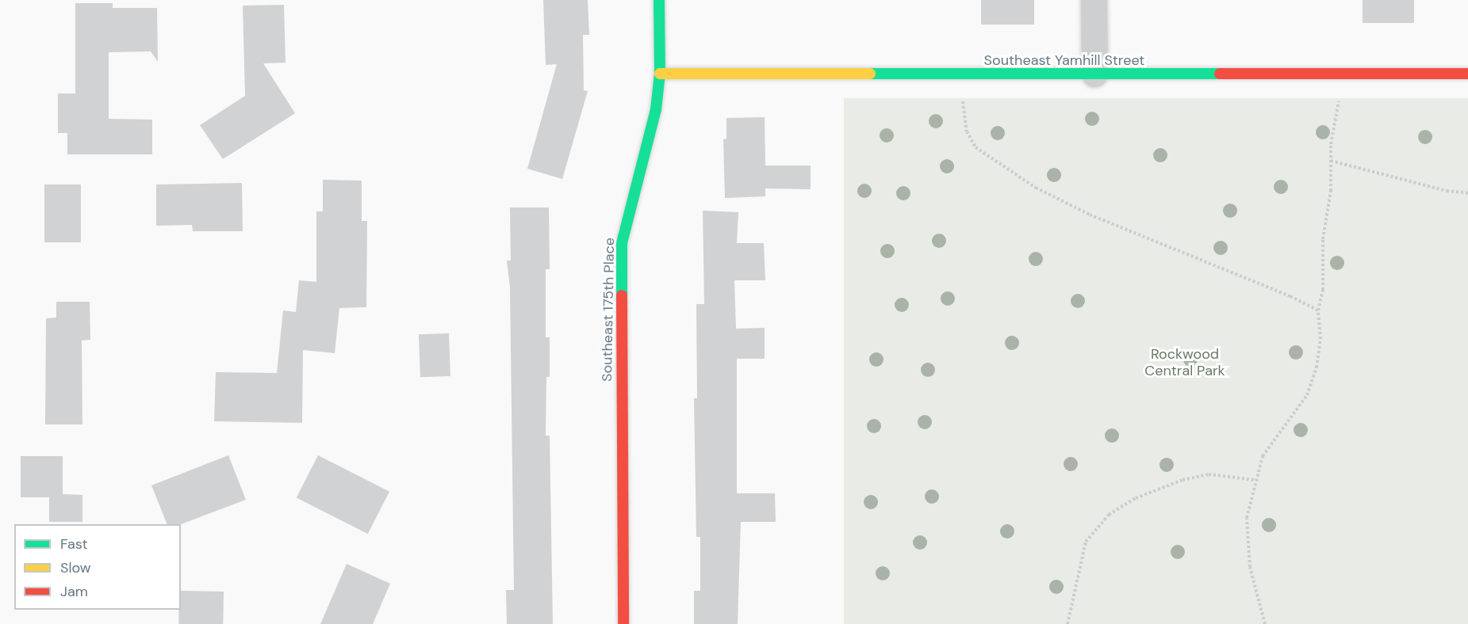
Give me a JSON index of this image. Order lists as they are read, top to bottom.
{
  "streets": {
    "street": ["Southeast Yamhill Street", "Southeast 175th Place"]
  },
  "crossings": [
    ["Southeast Yamhill Street", "Southeast 175th Place"]
  ],
  "parks": ["Rockwood Central Park"],
  "legend": ["Fast", "Slow", "Jam"]
}
